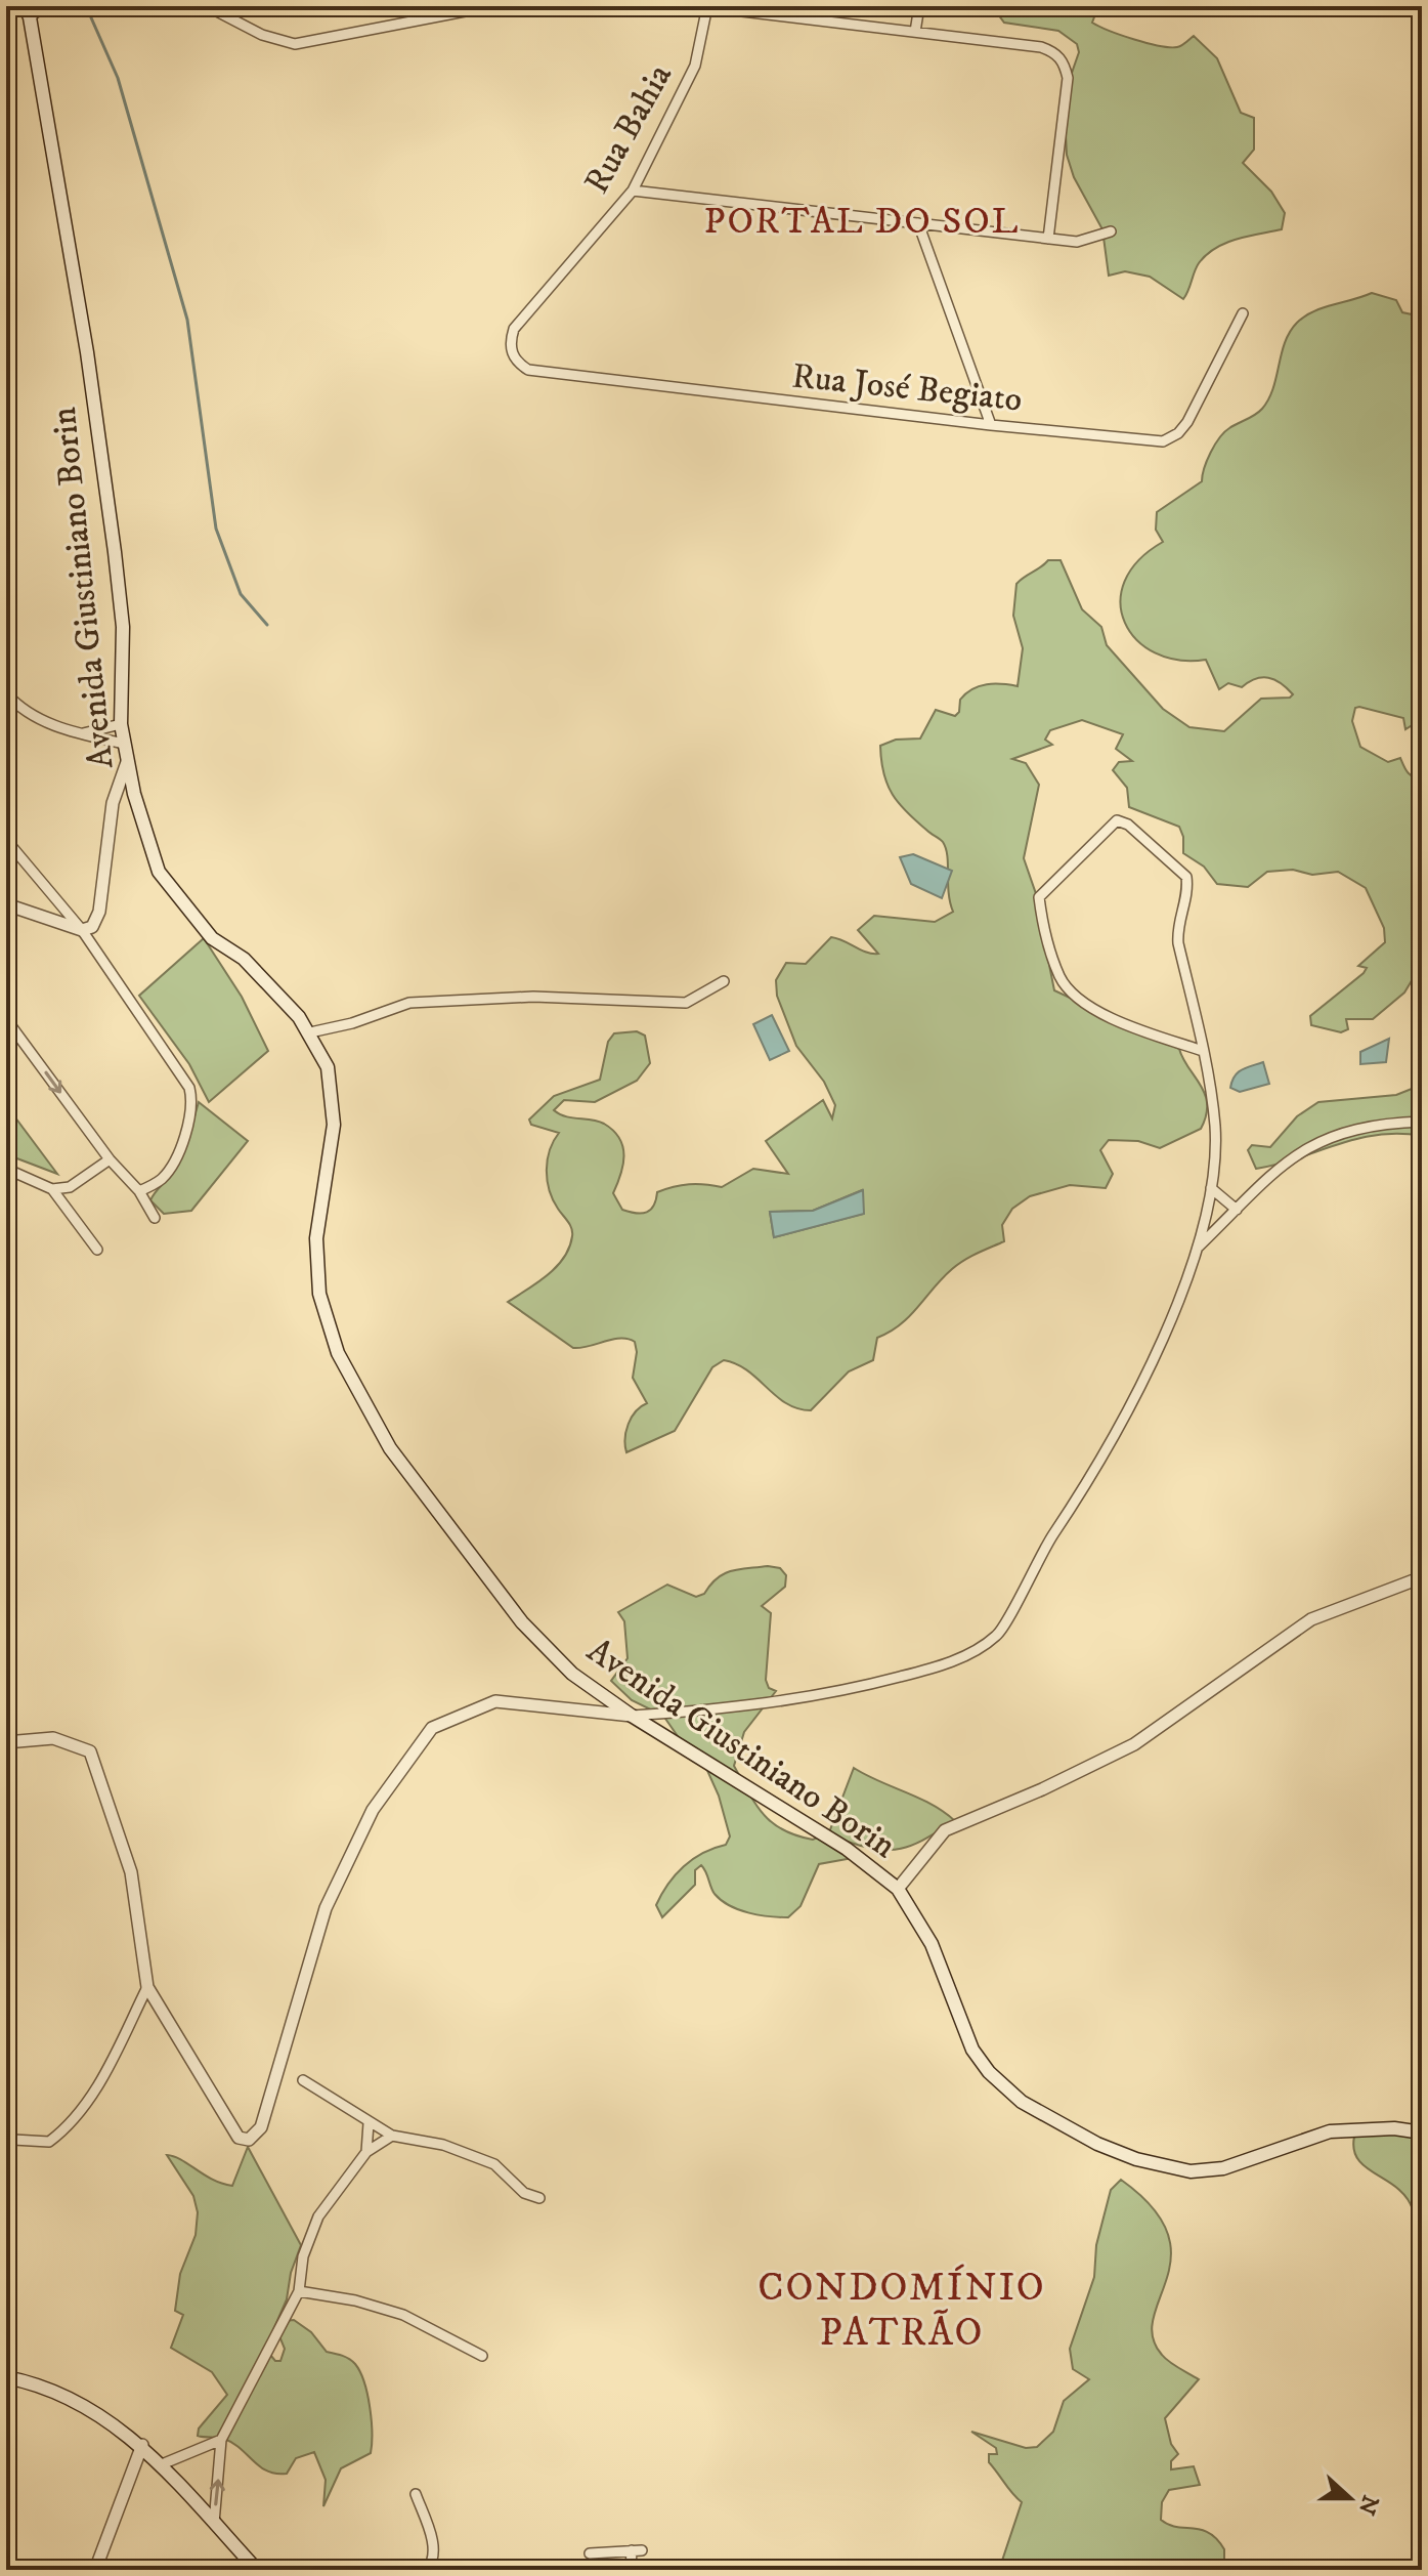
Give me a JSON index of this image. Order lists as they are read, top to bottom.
{
  "streets": {
    "main road": ["Avenida Giustiniano Borin"],
    "street": ["Rua Bahia", "Rua José Begiato"]
  },
  "crossings": [
    ["Rua Bahia", "Rua José Begiato"]
  ],
  "districts": ["PORTAL DO SOL", "CONDOMÍNIO PATRÃO"],
  "north": "right"
}
